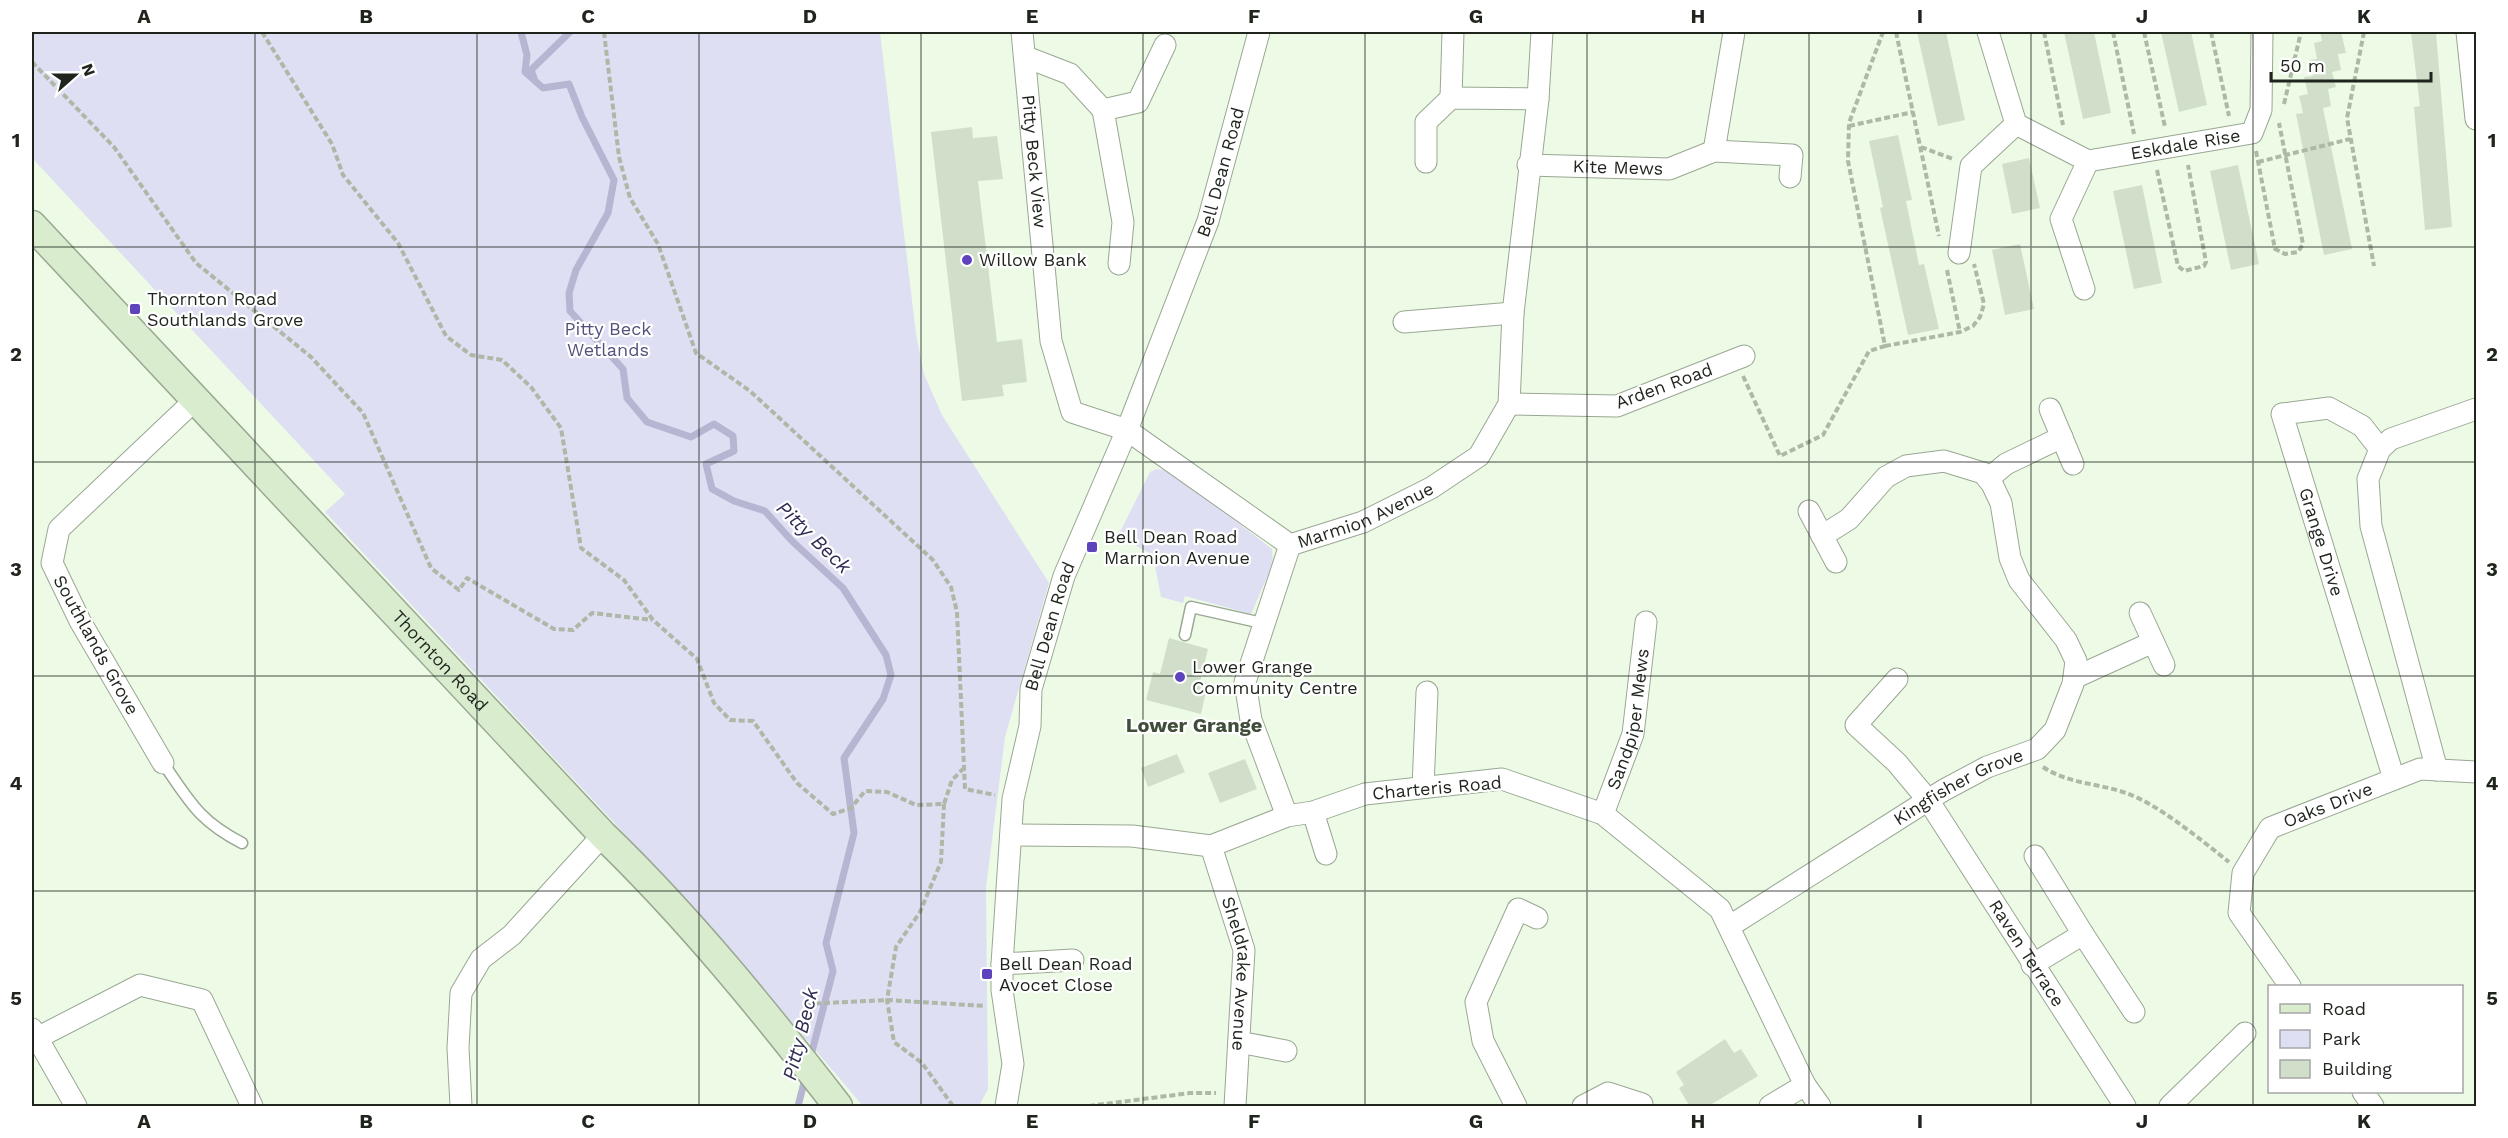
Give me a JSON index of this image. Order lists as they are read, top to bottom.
{
  "streets": {
    "main road": ["Thornton Road"],
    "street": [
      "Eskdale Rise",
      "Pitty Beck View",
      "Kite Mews",
      "Bell Dean Road",
      "Arden Road",
      "Marmion Avenue",
      "Grange Drive",
      "Southlands Grove",
      "Sandpiper Mews",
      "Charteris Road",
      "Kingfisher Grove",
      "Oaks Drive",
      "Raven Terrace",
      "Sheldrake Avenue"
    ]
  },
  "crossings": [
    ["Pitty Beck View", "Bell Dean Road"],
    ["Pitty Beck View", "Marmion Avenue"],
    ["Kite Mews", "Marmion Avenue"],
    ["Bell Dean Road", "Marmion Avenue"],
    ["Bell Dean Road", "Charteris Road"],
    ["Arden Road", "Marmion Avenue"],
    ["Grange Drive", "Oaks Drive"],
    ["Southlands Grove", "Thornton Road"],
    ["Sandpiper Mews", "Charteris Road"],
    ["Charteris Road", "Kingfisher Grove"],
    ["Charteris Road", "Sheldrake Avenue"],
    ["Kingfisher Grove", "Raven Terrace"]
  ],
  "districts": ["Lower Grange"],
  "water": ["Pitty Beck"],
  "parks": ["Pitty Beck Wetlands"],
  "places": {
    "other": ["Willow Bank", "Lower Grange Community Centre"],
    "transit": ["Thornton Road Southlands Grove", "Bell Dean Road Marmion Avenue", "Bell Dean Road Avocet Close"]
  },
  "legend": ["Road", "Park", "Building"],
  "scale_bar": "50 m",
  "north": "right",
  "grid": {
    "columns": [
      "A",
      "B",
      "C",
      "D",
      "E",
      "F",
      "G",
      "H",
      "I",
      "J",
      "K"
    ],
    "rows": [
      "1",
      "2",
      "3",
      "4",
      "5"
    ]
  }
}
